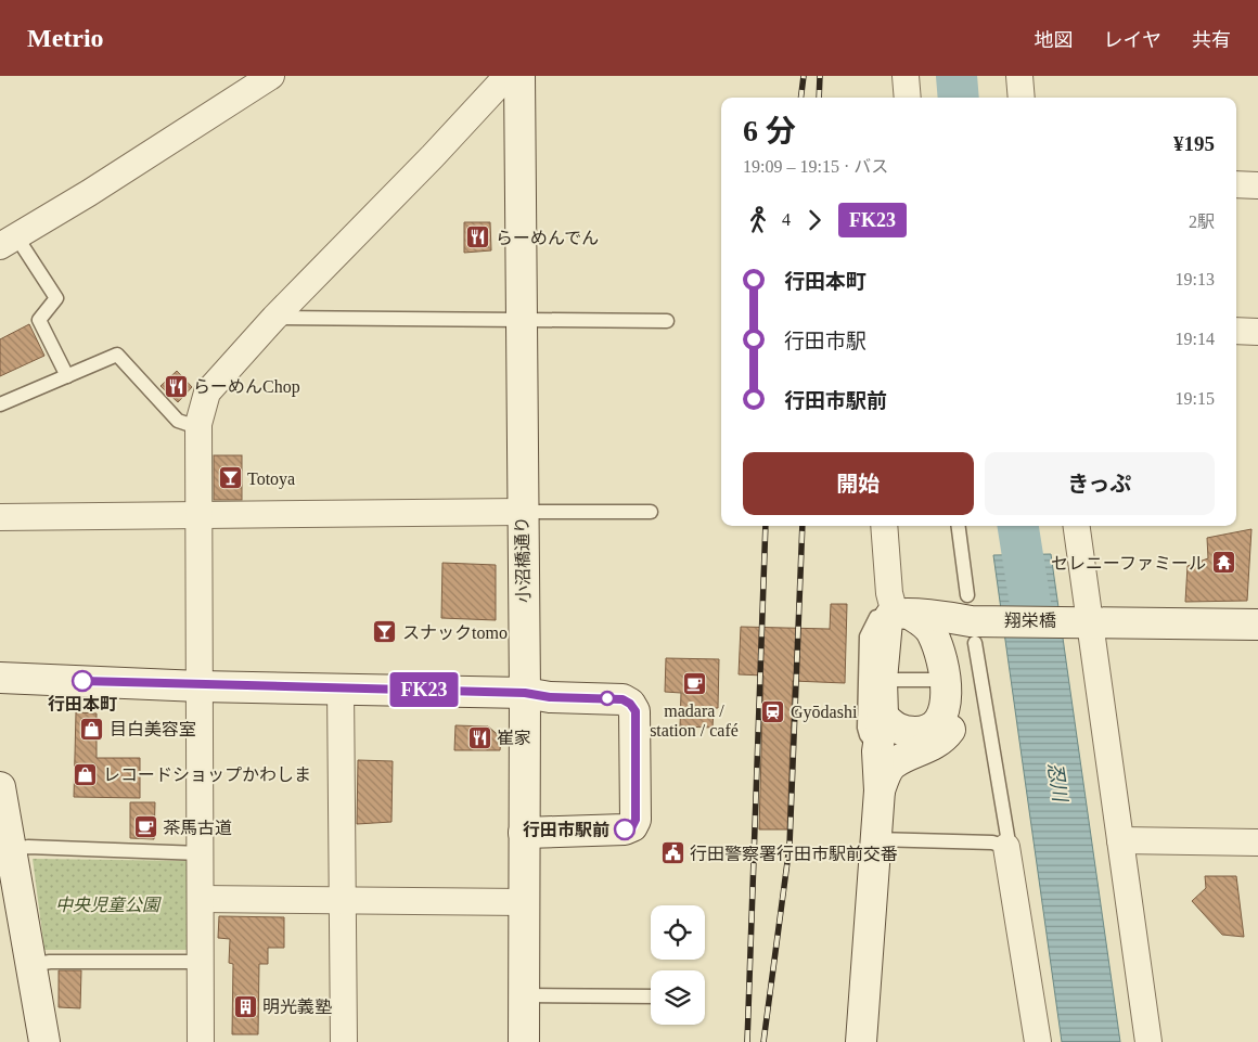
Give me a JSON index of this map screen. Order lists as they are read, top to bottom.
{
  "streets": {
    "street": ["小沼橋通り", "翔栄橋"]
  },
  "water": ["忍川"],
  "parks": ["中央児童公園"],
  "places": {
    "restaurant": ["らーめんでん", "らーめんChop", "崔家"],
    "bar": ["Totoya", "スナックtomo"],
    "temple": ["セレニーファミール"],
    "other": ["行田本町", "行田市駅前"],
    "cafe": ["madara / station / café", "茶馬古道"],
    "station": ["Gyōdashi"],
    "shop": ["目白美容室", "レコードショップかわしま"],
    "public building": ["行田警察署行田市駅前交番"],
    "building": ["明光義塾"]
  },
  "lines": ["bus line FK23"],
  "page": {
    "header": "Metrio",
    "nav": ["地図", "レイヤ", "共有"],
    "on_map": "FK23",
    "heading": ["6 分", "19:09 – 19:15 · バス", "¥195"],
    "legs": ["4", "FK23", "2駅"],
    "list": [
      {
        "name": "行田本町",
        "value": "19:13"
      },
      {
        "name": "行田市駅",
        "value": "19:14"
      },
      {
        "name": "行田市駅前",
        "value": "19:15"
      }
    ],
    "buttons": ["開始", "きっぷ"]
  }
}
